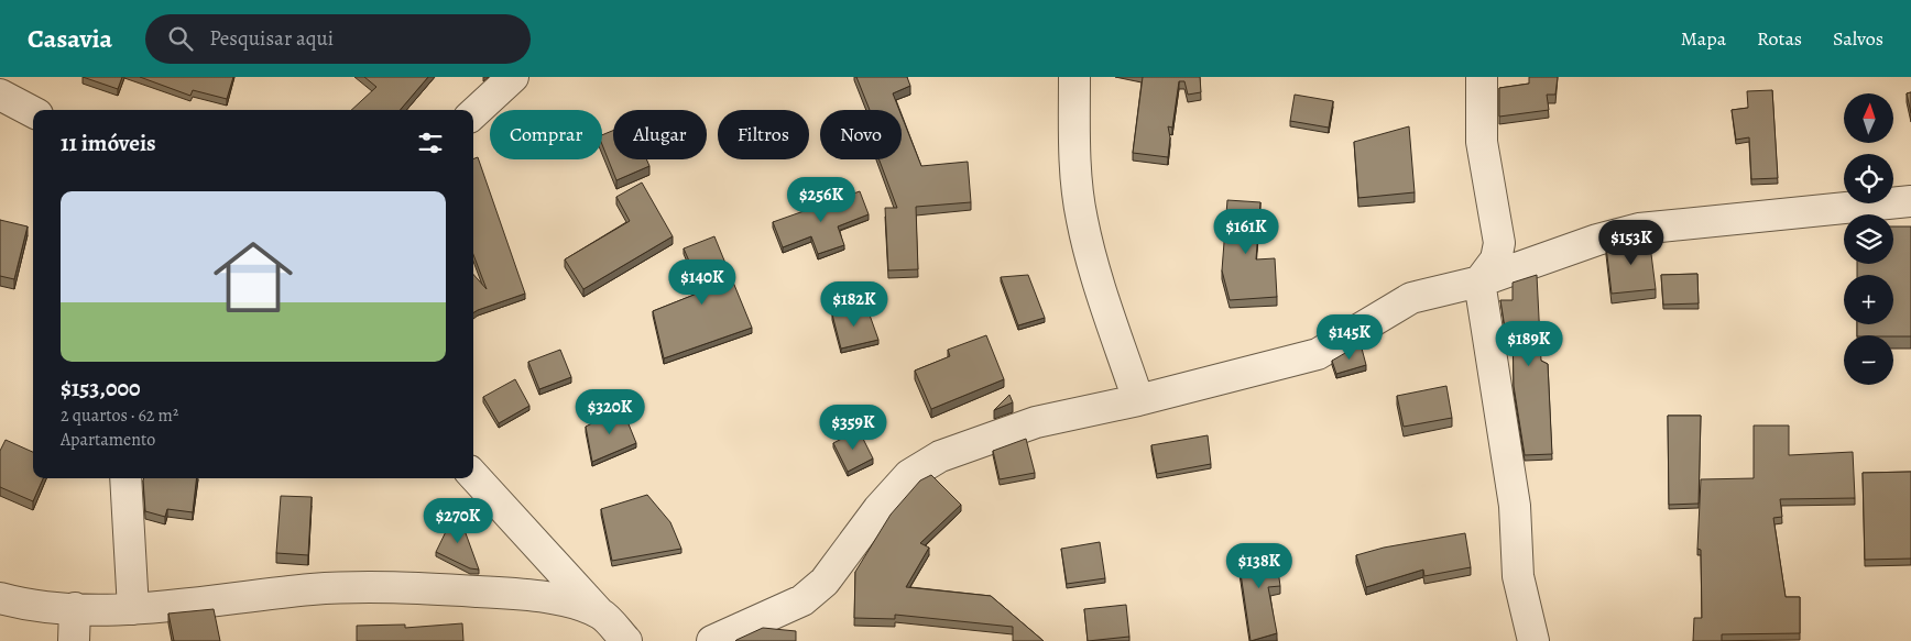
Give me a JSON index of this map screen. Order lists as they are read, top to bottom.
{
  "north": "top",
  "page": {
    "header": "Casavia",
    "search": "Pesquisar aqui",
    "nav": ["Mapa", "Rotas", "Salvos"],
    "map_buttons": ["+", "−"],
    "chip": [
      "Comprar",
      "Alugar",
      "Filtros",
      "Novo"
    ],
    "heading": "11 imóveis",
    "list": [
      {
        "name": "$153,000",
        "note": "2 quartos · 62 m² · Apartamento"
      }
    ],
    "price": [
      "$256K",
      "$161K",
      "$153K",
      "$140K",
      "$182K",
      "$145K",
      "$189K",
      "$320K",
      "$359K",
      "$270K",
      "$138K"
    ]
  }
}
